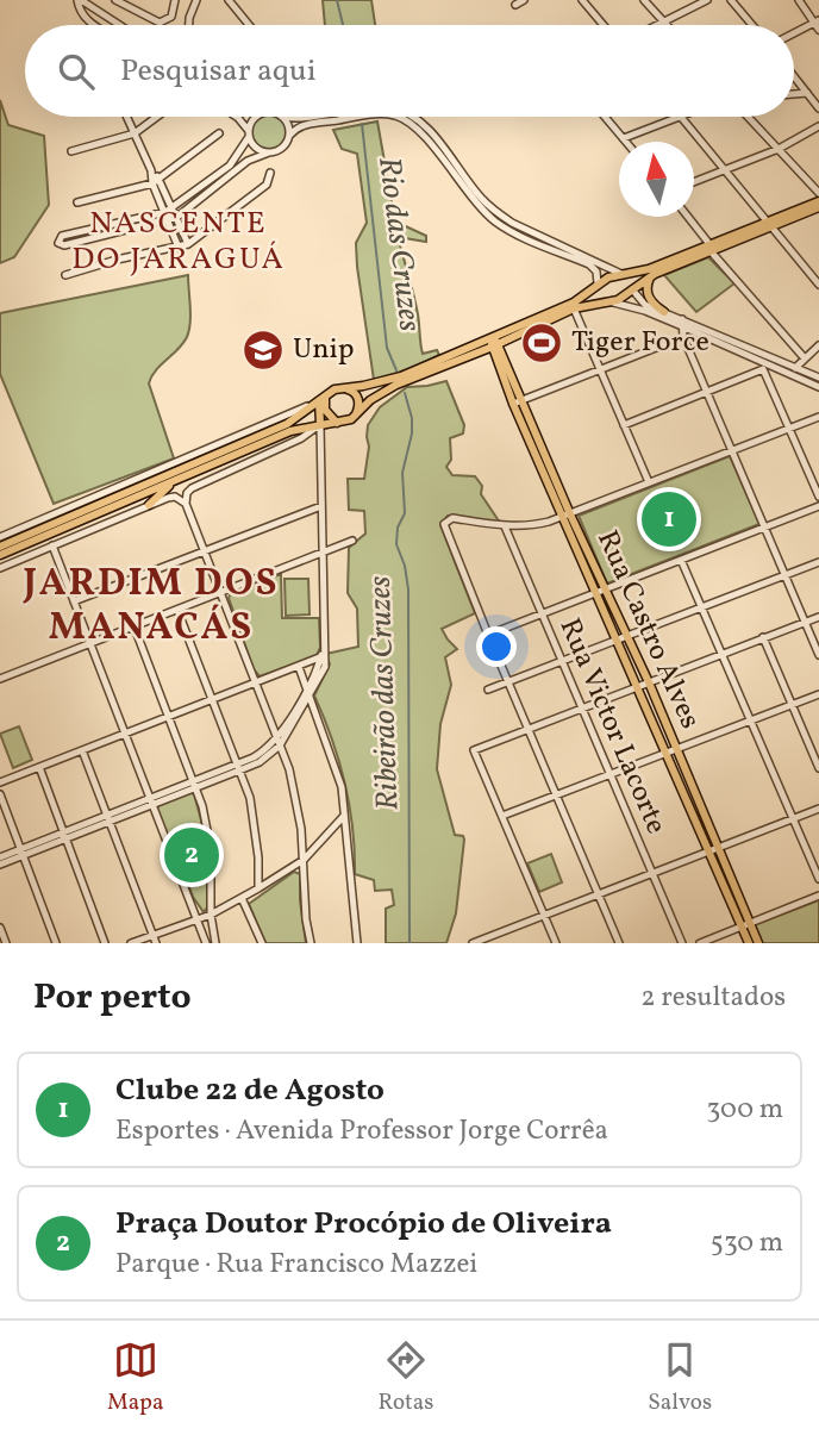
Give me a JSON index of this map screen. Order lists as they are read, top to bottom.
{
  "streets": {
    "main road": ["Rua Castro Alves"],
    "street": ["Rua Victor Lacorte"]
  },
  "districts": ["NASCENTE DO JARAGUÁ", "JARDIM DOS MANACÁS"],
  "water": ["Rio das Cruzes", "Ribeirão das Cruzes"],
  "places": {
    "sports": ["Tiger Force"],
    "school or university": ["Unip"]
  },
  "north": "top",
  "page": {
    "search": "Pesquisar aqui",
    "pins": ["1", "2"],
    "heading": ["Por perto", "2 resultados"],
    "list": [
      {
        "mark": "1",
        "name": "Clube 22 de Agosto",
        "note": "Esportes · Avenida Professor Jorge Corrêa",
        "value": "300 m"
      },
      {
        "mark": "2",
        "name": "Praça Doutor Procópio de Oliveira",
        "note": "Parque · Rua Francisco Mazzei",
        "value": "530 m"
      }
    ],
    "nav": ["Mapa", "Rotas", "Salvos"]
  }
}
